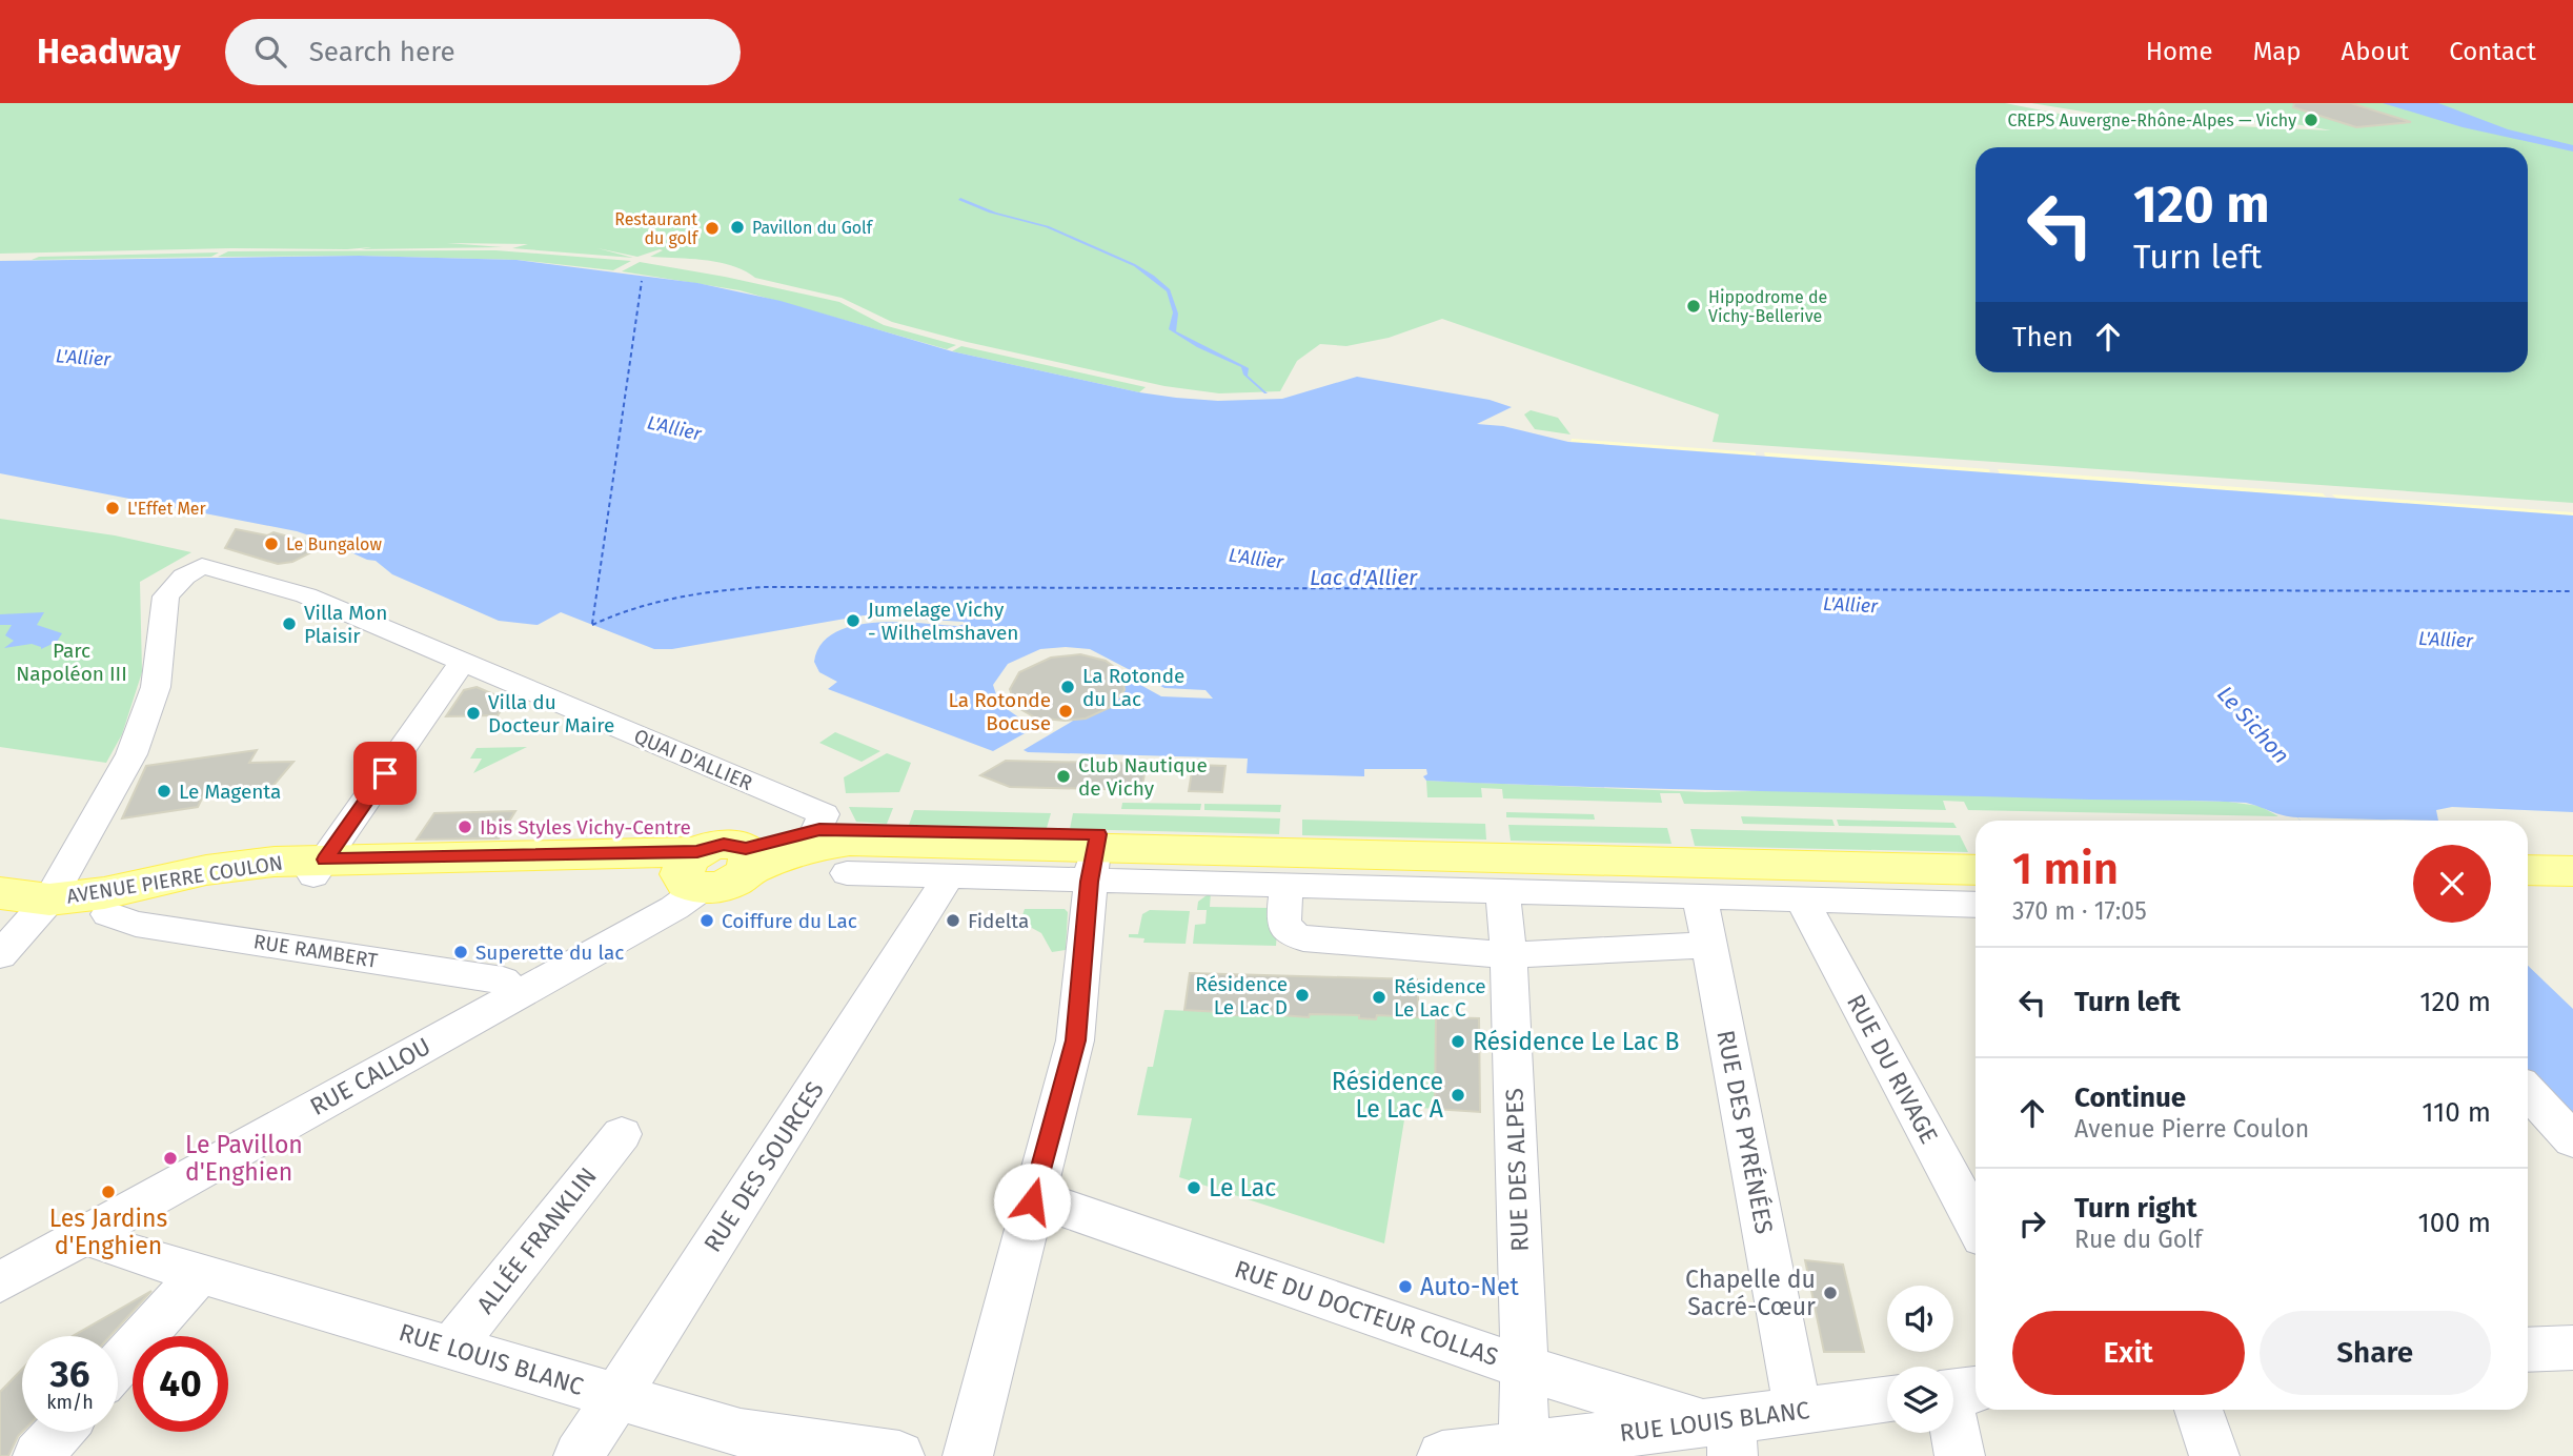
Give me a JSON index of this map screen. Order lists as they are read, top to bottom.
{
  "streets": {
    "main road": ["AVENUE PIERRE COULON"],
    "street": [
      "QUAI D'ALLIER",
      "RUE RAMBERT",
      "RUE DU RIVAGE",
      "RUE CALLOU",
      "RUE DES PYRÉNÉES",
      "RUE DES SOURCES",
      "RUE DES ALPES",
      "ALLÉE FRANKLIN",
      "RUE DU DOCTEUR COLLAS",
      "RUE LOUIS BLANC"
    ]
  },
  "crossings": [
    ["AVENUE PIERRE COULON", "RUE RAMBERT"],
    ["AVENUE PIERRE COULON", "RUE CALLOU"],
    ["RUE RAMBERT", "RUE CALLOU"],
    ["RUE CALLOU", "RUE LOUIS BLANC"],
    ["RUE DES PYRÉNÉES", "RUE LOUIS BLANC"],
    ["RUE DES SOURCES", "RUE LOUIS BLANC"],
    ["RUE DES ALPES", "RUE DU DOCTEUR COLLAS"],
    ["RUE DES ALPES", "RUE LOUIS BLANC"],
    ["ALLÉE FRANKLIN", "RUE LOUIS BLANC"],
    ["RUE DU DOCTEUR COLLAS", "RUE LOUIS BLANC"]
  ],
  "water": ["L'Allier", "Lac d'Allier", "Le Sichon"],
  "parks": ["Parc Napoléon III"],
  "places": [
    "CREPS Auvergne-Rhône-Alpes — Vichy",
    "Pavillon du Golf",
    "Restaurant du golf",
    "Hippodrome de Vichy-Bellerive",
    "L'Effet Mer",
    "Le Bungalow",
    "Jumelage Vichy - Wilhelmshaven",
    "Villa Mon Plaisir",
    "La Rotonde du Lac",
    "La Rotonde Bocuse",
    "Villa du Docteur Maire",
    "Club Nautique de Vichy",
    "Le Magenta",
    "Ibis Styles Vichy-Centre",
    "Coiffure du Lac",
    "Fidelta",
    "Superette du lac",
    "Résidence Le Lac D",
    "Résidence Le Lac C",
    "Résidence Le Lac B",
    "Résidence Le Lac A",
    "Le Pavillon d'Enghien",
    "Le Lac",
    "Les Jardins d'Enghien",
    "Auto-Net",
    "Chapelle du Sacré-Cœur"
  ],
  "page": {
    "header": "Headway",
    "search": "Search here",
    "nav": [
      "Home",
      "Map",
      "About",
      "Contact"
    ],
    "turn": ["120 m", "Turn left"],
    "then": "Then",
    "heading": ["1 min", "370 m · 17:05"],
    "list": [
      {
        "name": "Turn left",
        "value": "120 m"
      },
      {
        "name": "Continue",
        "note": "Avenue Pierre Coulon",
        "value": "110 m"
      },
      {
        "name": "Turn right",
        "note": "Rue du Golf",
        "value": "100 m"
      }
    ],
    "buttons": ["Exit", "Share"],
    "speed": "36 km/h",
    "limit": "40"
  }
}
